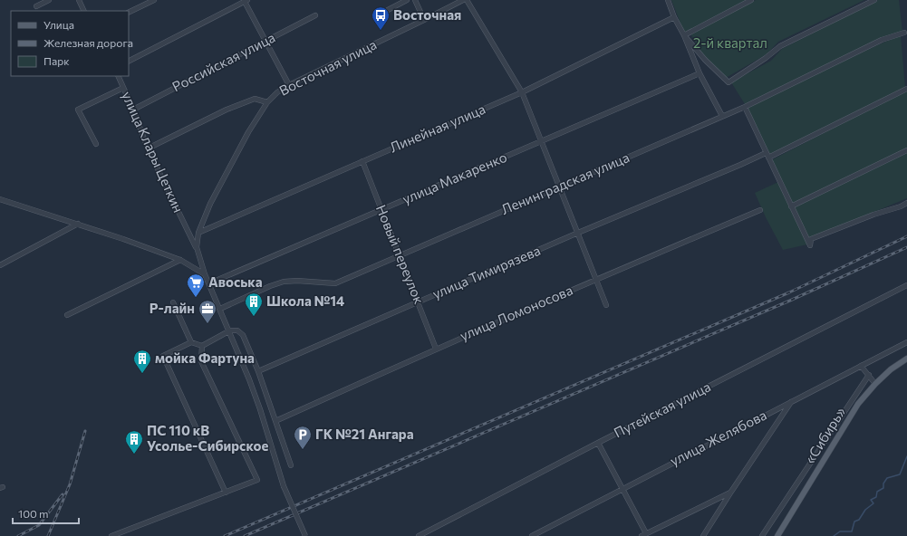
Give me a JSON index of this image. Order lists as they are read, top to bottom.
{
  "streets": {
    "main road": ["«Сибирь»"],
    "street": [
      "Российская улица",
      "Восточная улица",
      "Линейная улица",
      "улица Клары Цеткин",
      "улица Макаренко",
      "Ленинградская улица",
      "Новый переулок",
      "улица Тимирязева",
      "улица Ломоносова",
      "Путейская улица",
      "улица Желябова"
    ]
  },
  "crossings": [
    ["Российская улица", "улица Клары Цеткин"],
    ["Восточная улица", "Линейная улица"],
    ["Восточная улица", "улица Клары Цеткин"],
    ["Линейная улица", "Новый переулок"],
    ["улица Макаренко", "Новый переулок"],
    ["Ленинградская улица", "Новый переулок"],
    ["Новый переулок", "улица Тимирязева"],
    ["Новый переулок", "улица Ломоносова"]
  ],
  "parks": ["2-й квартал"],
  "places": {
    "bus stop": ["Восточная"],
    "supermarket": ["Авоська"],
    "building": ["Школа №14", "мойка Фартуна", "ПС 110 кВ Усолье-Сибирское"],
    "office": ["Р-лайн"],
    "parking": ["ГК №21 Ангара"]
  },
  "legend": ["Улица", "Железная дорога", "Парк"],
  "scale_bar": "100 m"
}
